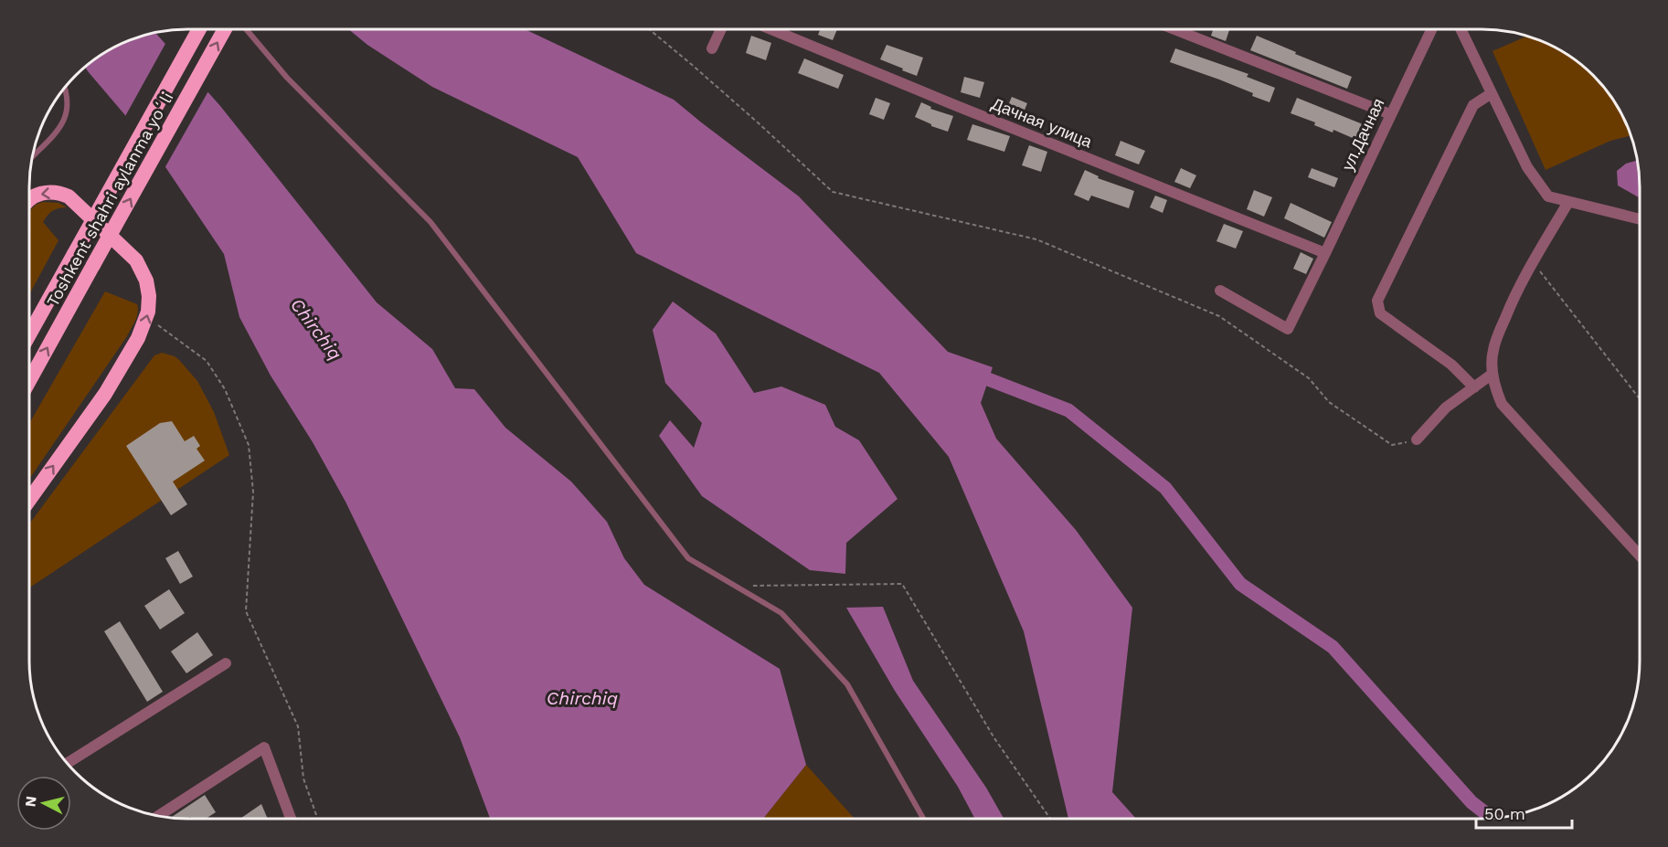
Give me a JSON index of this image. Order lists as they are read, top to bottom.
{
  "streets": {
    "highway": ["Toshkent shahri aylanma yoʻli"],
    "street": ["Дачная улица", "ул.Дачная"]
  },
  "crossings": [
    ["Дачная улица", "ул.Дачная"]
  ],
  "water": ["Chirchiq"],
  "scale_bar": "50 m",
  "north": "left"
}
